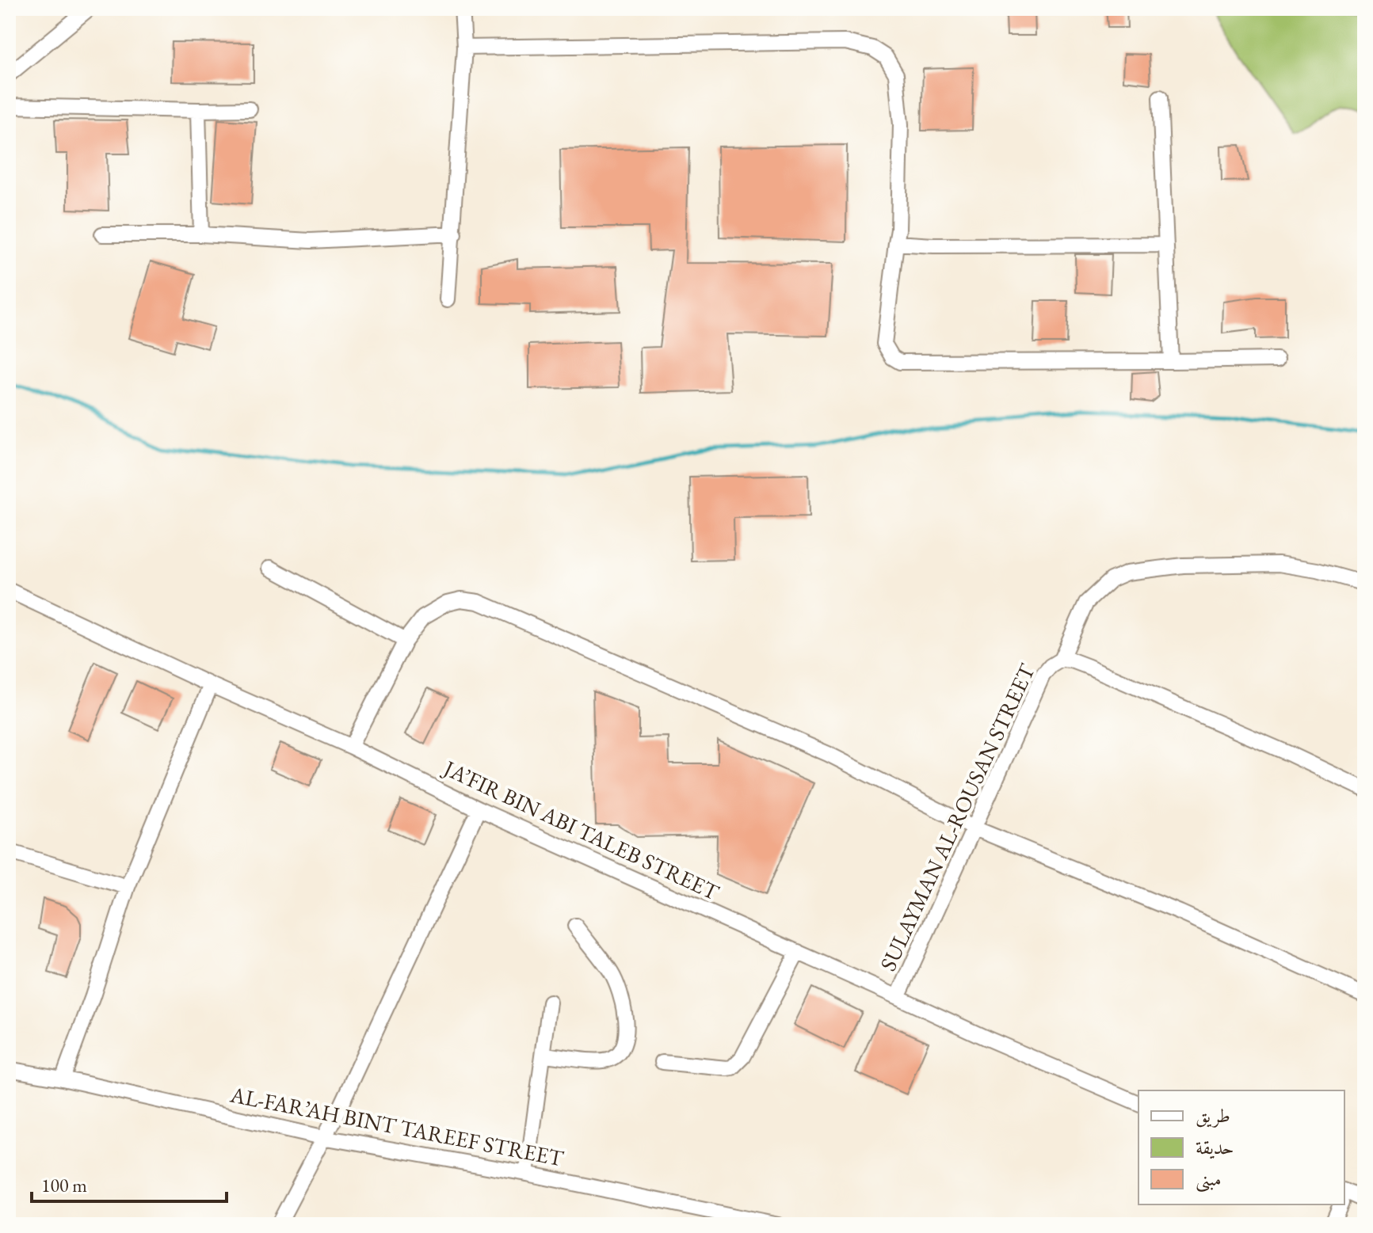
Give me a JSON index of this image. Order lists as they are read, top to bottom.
{
  "streets": {
    "street": ["SULAYMAN AL-ROUSAN STREET", "JA’FIR BIN ABI TALEB STREET", "AL-FAR’AH BINT TAREEF STREET"]
  },
  "crossings": [
    ["SULAYMAN AL-ROUSAN STREET", "JA’FIR BIN ABI TALEB STREET"]
  ],
  "legend": ["طريق", "حديقة", "مبنى"],
  "scale_bar": "100 m"
}
